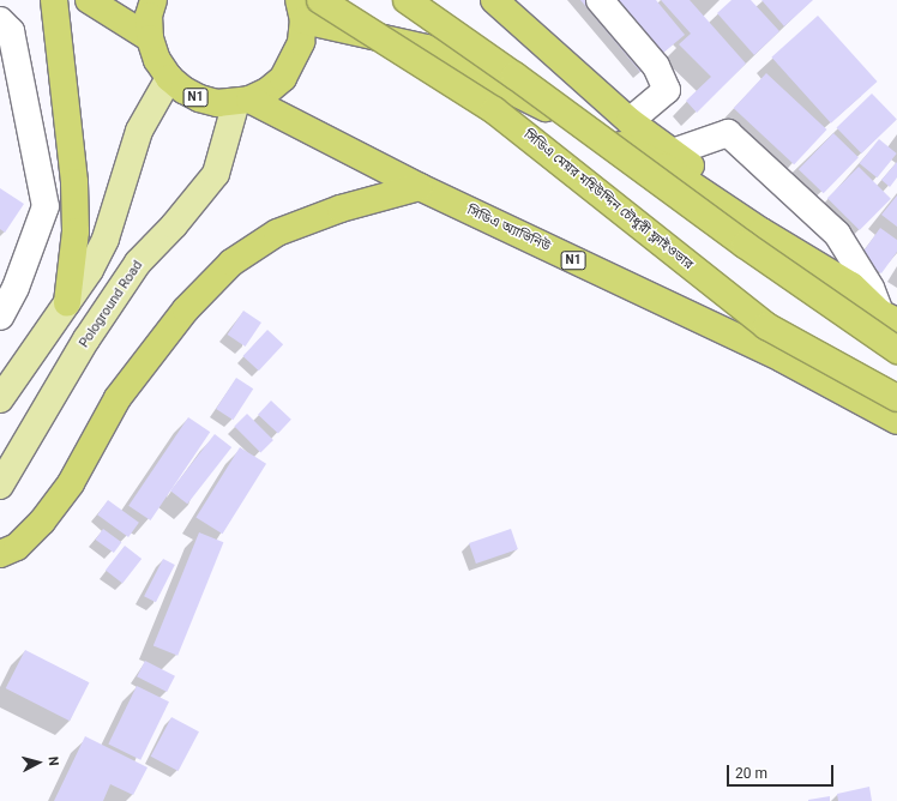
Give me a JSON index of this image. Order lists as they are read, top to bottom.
{
  "streets": {
    "highway": ["N1", "সিডিএ মেয়র মহিউদ্দিন চৌধুরী ফ্লাইওভার", "সিডিএ অ্যাভিনিউ"],
    "main road": ["Pologround Road"]
  },
  "crossings": [
    ["N1", "সিডিএ অ্যাভিনিউ"],
    ["N1", "Pologround Road"],
    ["সিডিএ অ্যাভিনিউ", "Pologround Road"]
  ],
  "scale_bar": "20 m",
  "north": "right"
}
